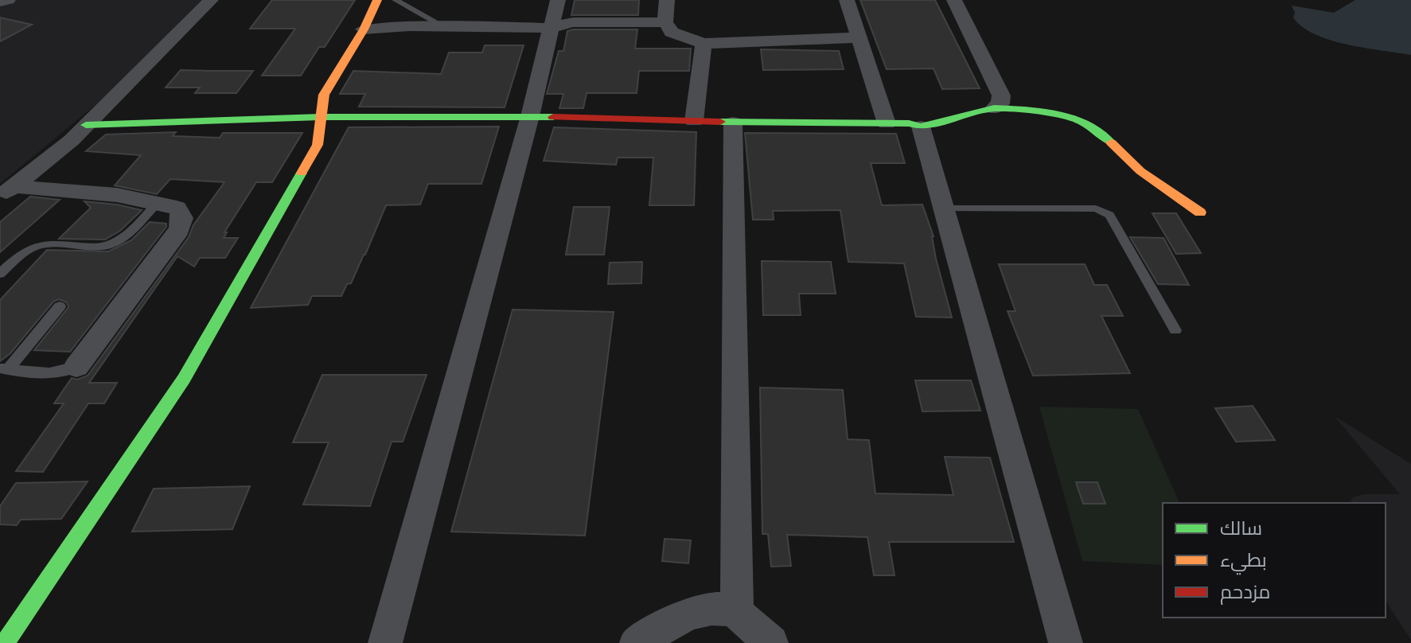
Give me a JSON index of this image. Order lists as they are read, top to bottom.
{
  "legend": ["سالك", "بطيء", "مزدحم"]
}
